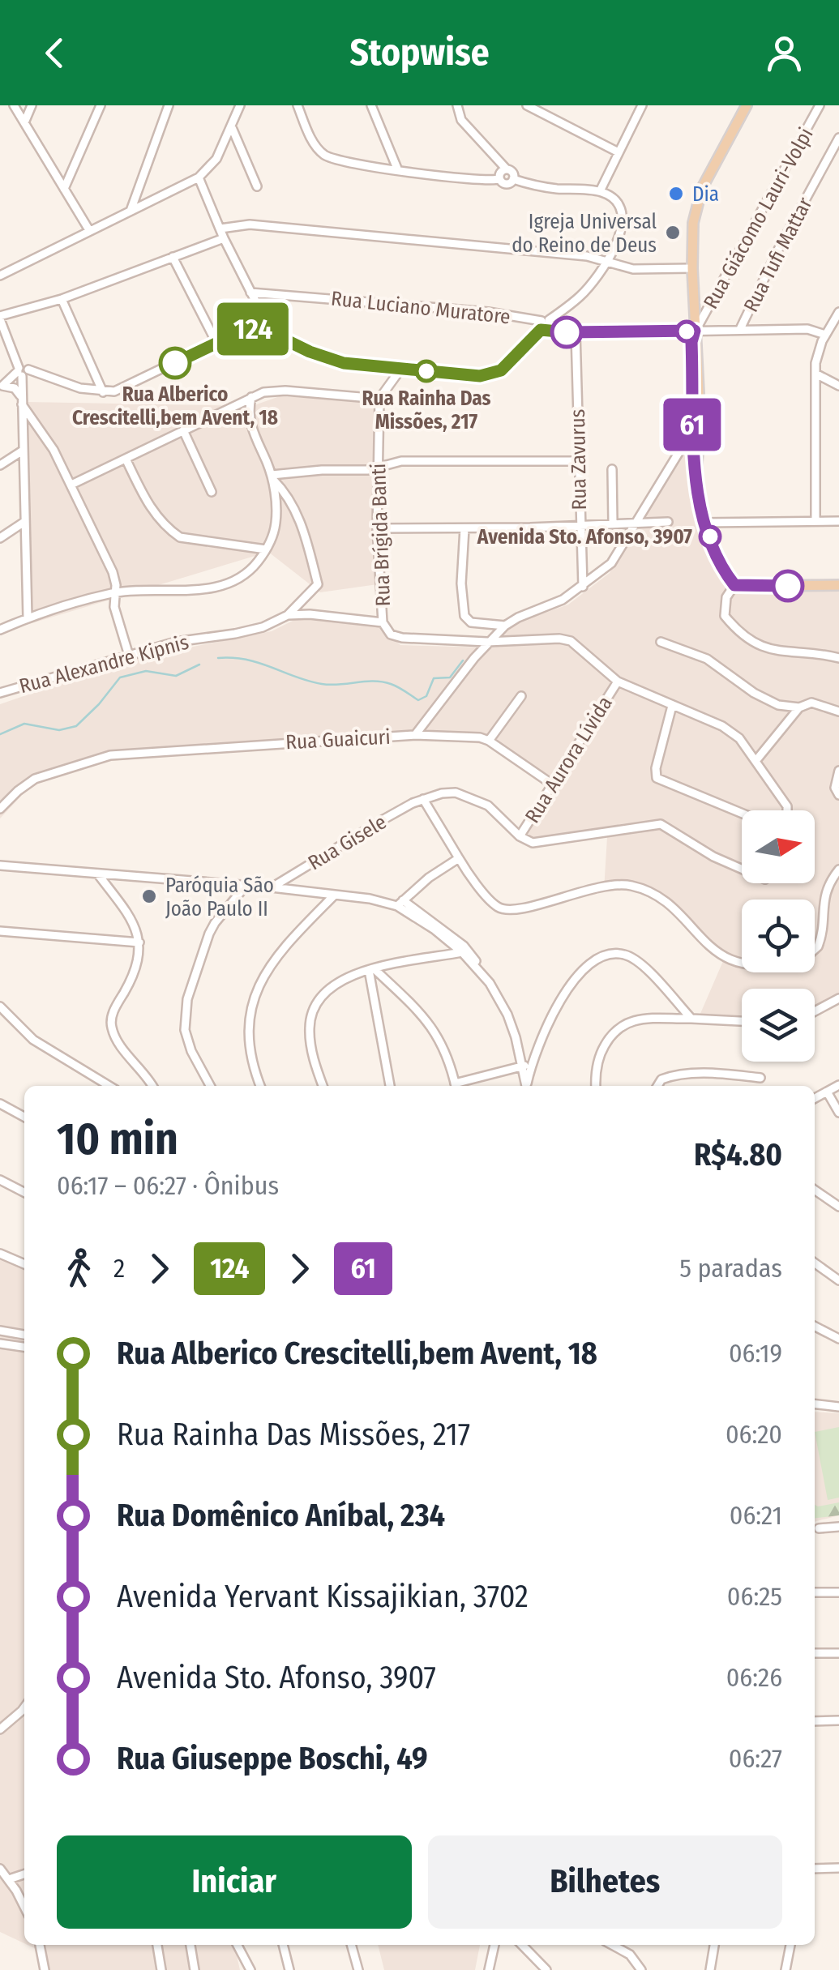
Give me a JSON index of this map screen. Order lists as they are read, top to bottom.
{
  "streets": {
    "street": [
      "Rua Giácomo Lauri-Volpi",
      "Rua Tufi Mattar",
      "Rua Luciano Muratore",
      "Rua Zavurus",
      "Rua Brígida Banti",
      "Rua Alexandre Kipnis",
      "Rua Guaicuri",
      "Rua Aurora Lívida",
      "Rua Gisele"
    ]
  },
  "crossings": [
    ["Rua Giácomo Lauri-Volpi", "Rua Luciano Muratore"],
    ["Rua Tufi Mattar", "Rua Luciano Muratore"],
    ["Rua Luciano Muratore", "Rua Zavurus"],
    ["Rua Zavurus", "Rua Guaicuri"]
  ],
  "places": [
    "Dia",
    "Igreja Universal do Reino de Deus",
    "Rua Alberico Crescitelli,bem Avent, 18",
    "Rua Rainha Das Missões, 217",
    "Avenida Sto. Afonso, 3907",
    "Paróquia São João Paulo II"
  ],
  "lines": ["bus line 124", "bus line 61"],
  "north": "right",
  "page": {
    "header": "Stopwise",
    "on_map": ["124", "61"],
    "heading": ["10 min", "06:17 – 06:27 · Ônibus", "R$4.80"],
    "legs": [
      "2",
      "124",
      "61",
      "5 paradas"
    ],
    "list": [
      {
        "name": "Rua Alberico Crescitelli,bem Avent, 18",
        "value": "06:19"
      },
      {
        "name": "Rua Rainha Das Missões, 217",
        "value": "06:20"
      },
      {
        "name": "Rua Domênico Aníbal, 234",
        "value": "06:21"
      },
      {
        "name": "Avenida Yervant Kissajikian, 3702",
        "value": "06:25"
      },
      {
        "name": "Avenida Sto. Afonso, 3907",
        "value": "06:26"
      },
      {
        "name": "Rua Giuseppe Boschi, 49",
        "value": "06:27"
      }
    ],
    "buttons": ["Iniciar", "Bilhetes"]
  }
}
